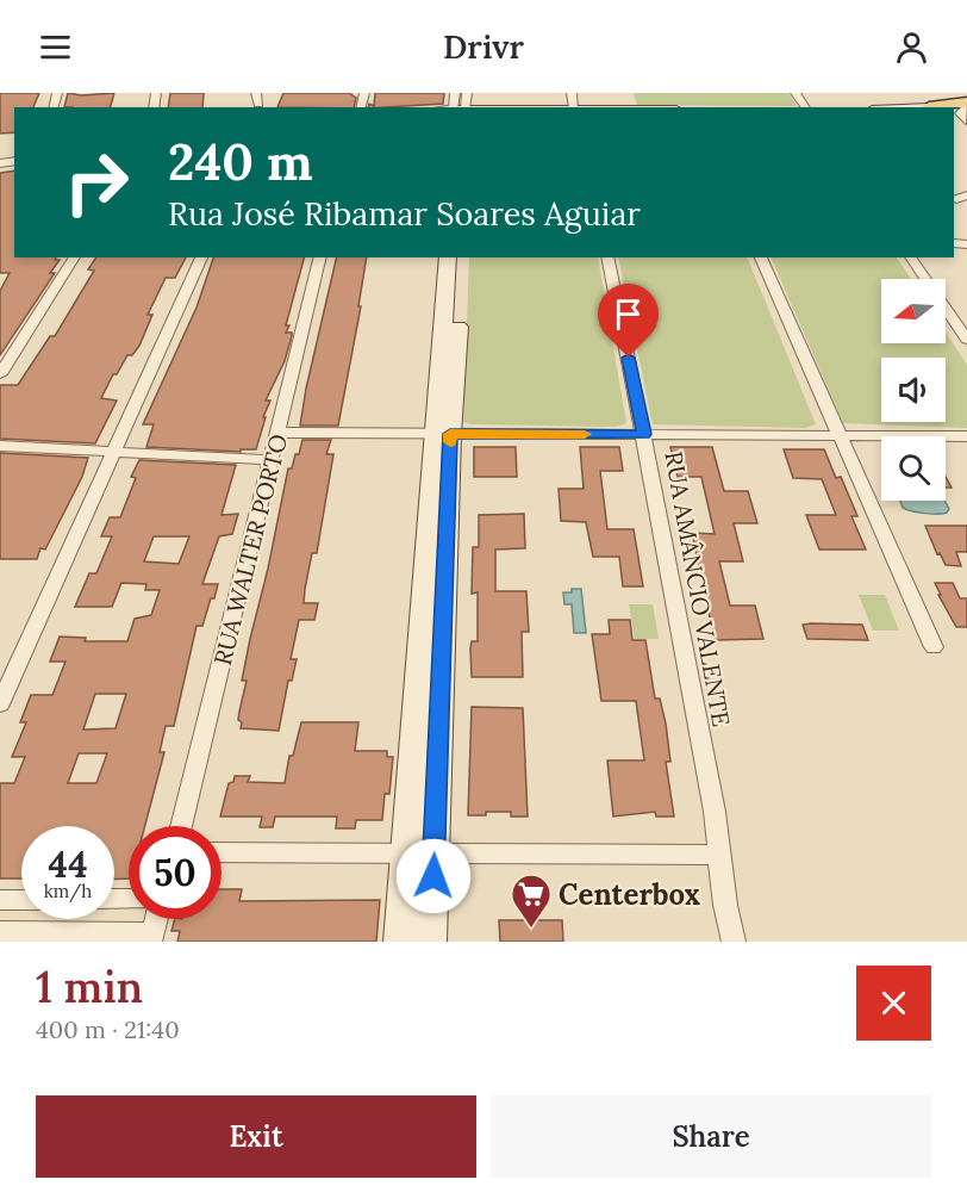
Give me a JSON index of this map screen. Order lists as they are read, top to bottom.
{
  "streets": {
    "street": ["RUA WALTER PORTO", "RUA AMÂNCIO VALENTE"]
  },
  "places": {
    "supermarket": ["Centerbox"]
  },
  "north": "left",
  "page": {
    "header": "Drivr",
    "turn": ["240 m", "Rua José Ribamar Soares Aguiar"],
    "speed": "44 km/h",
    "limit": "50",
    "heading": ["1 min", "400 m · 21:40"],
    "buttons": ["Exit", "Share"]
  }
}
